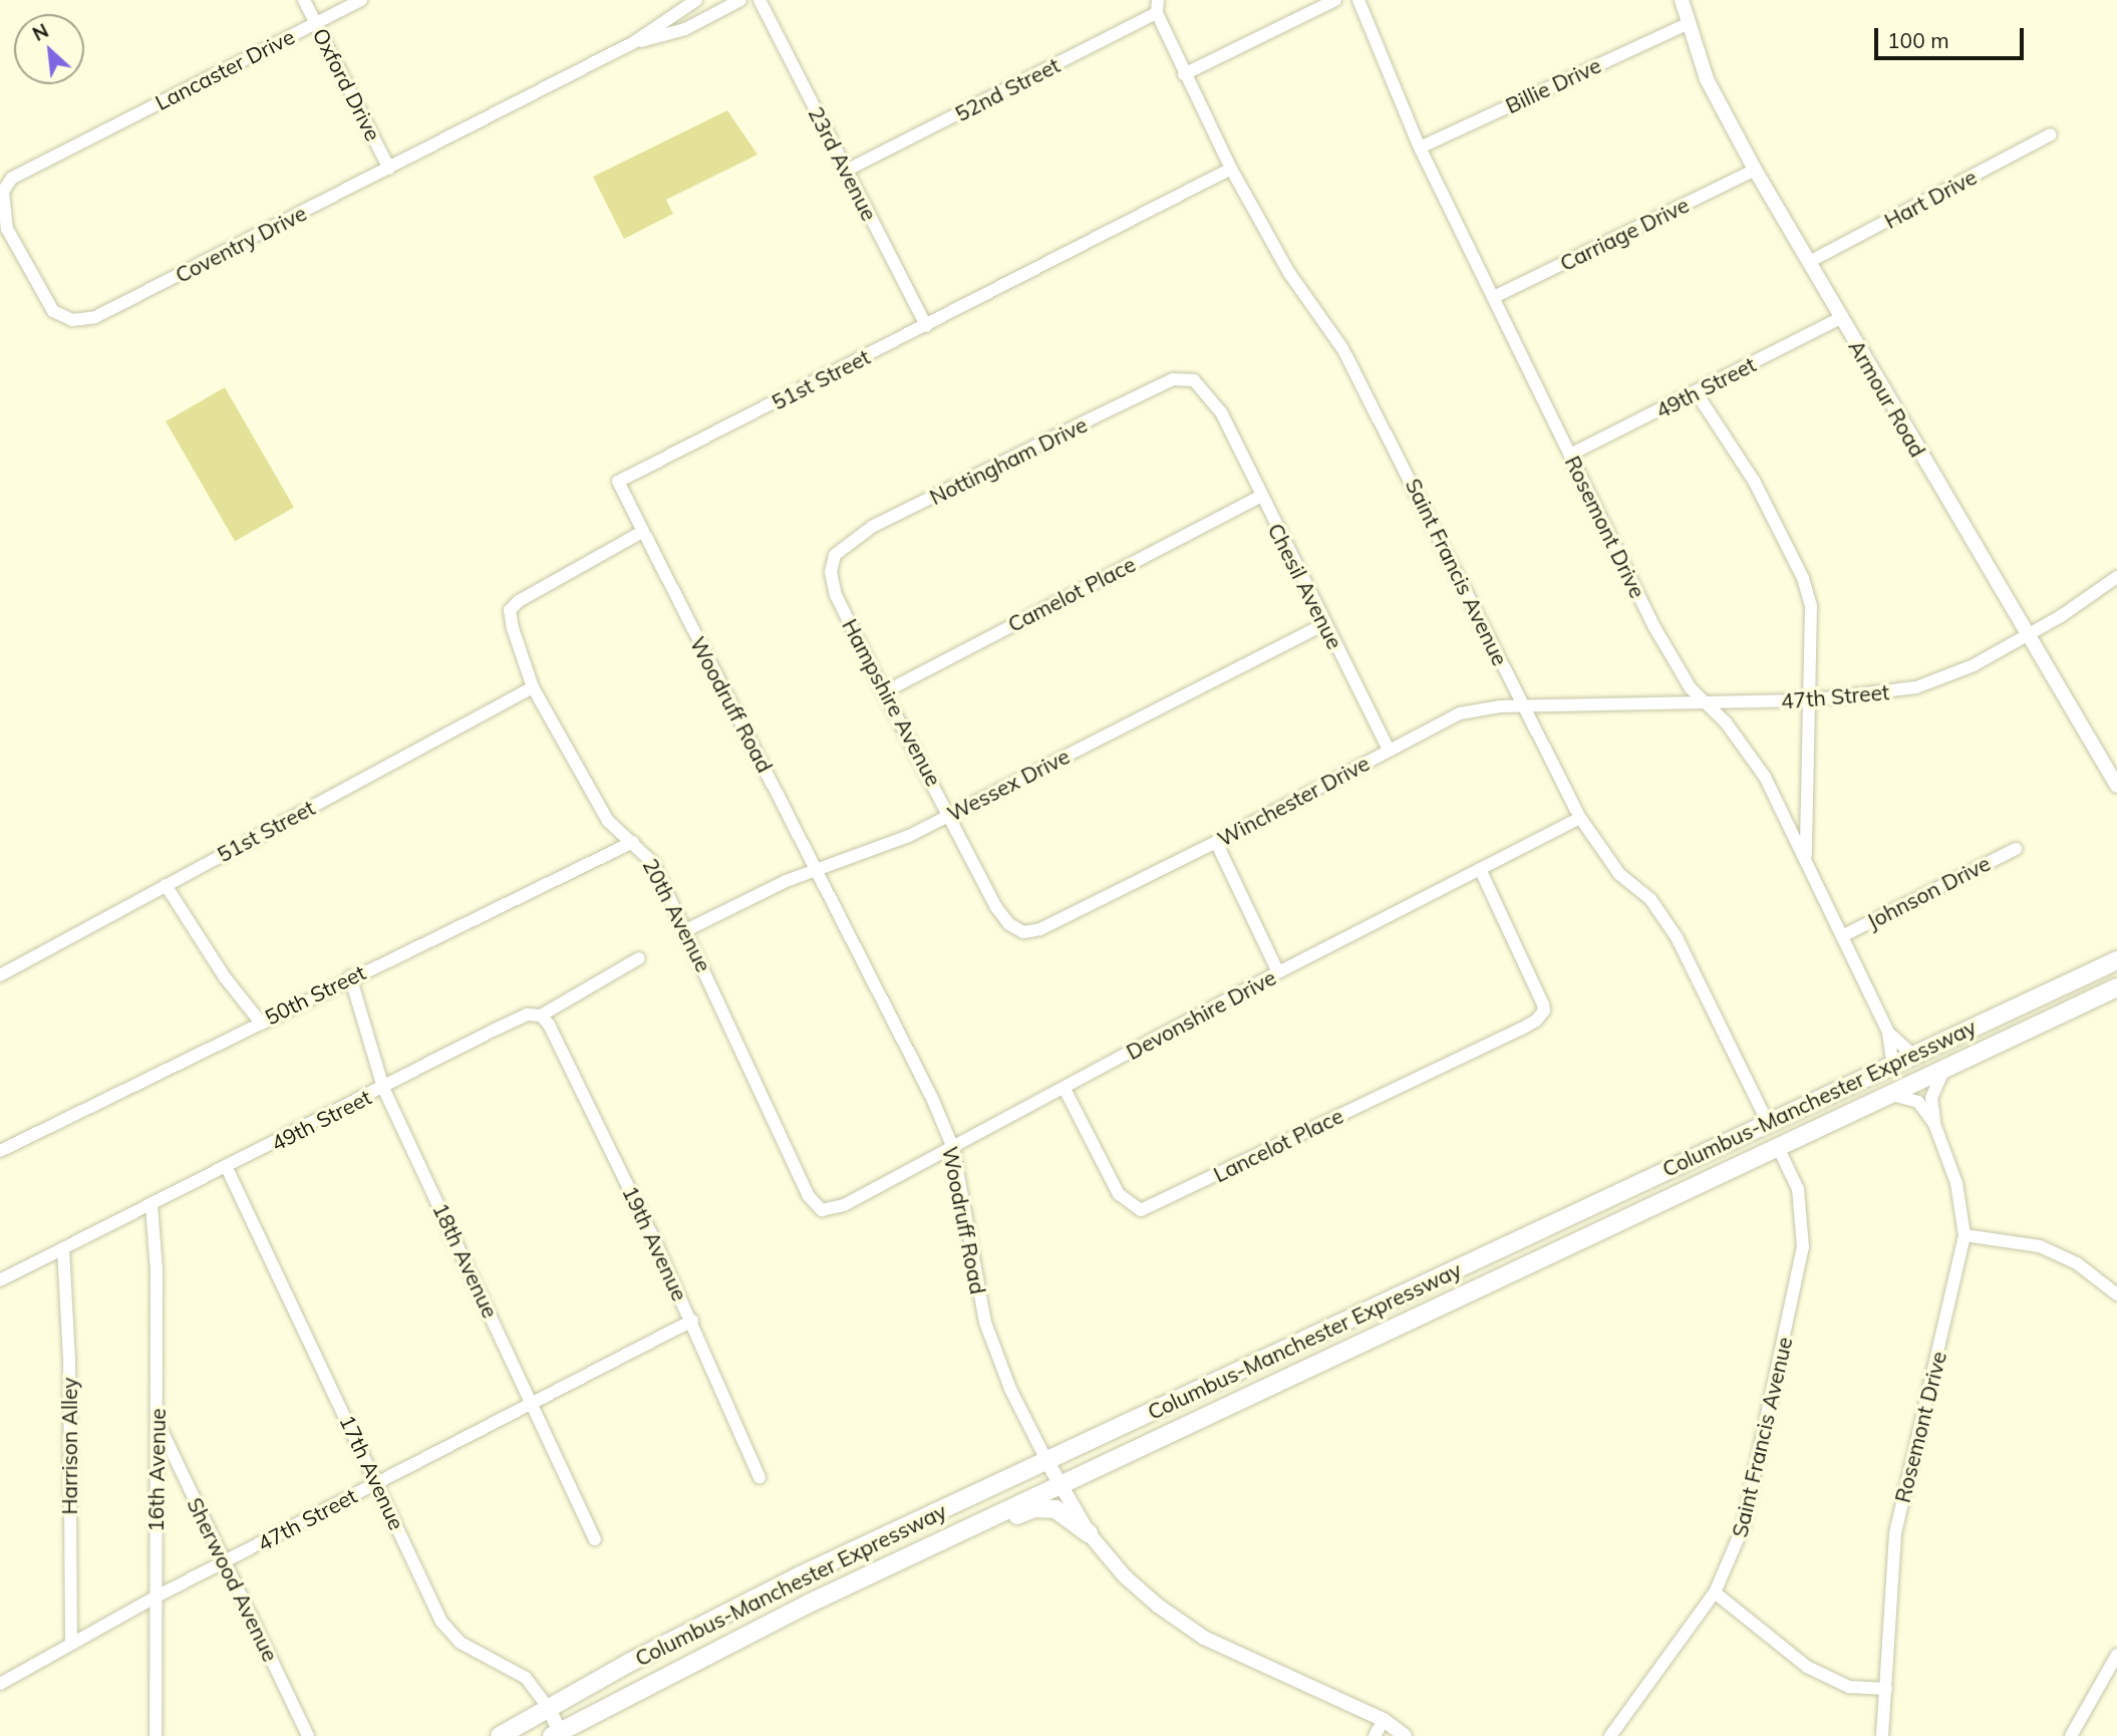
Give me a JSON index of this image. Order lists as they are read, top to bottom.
{
  "streets": {
    "main road": ["Columbus-Manchester Expressway"],
    "street": [
      "Lancaster Drive",
      "Oxford Drive",
      "Billie Drive",
      "52nd Street",
      "23rd Avenue",
      "Hart Drive",
      "Carriage Drive",
      "Coventry Drive",
      "51st Street",
      "49th Street",
      "Armour Road",
      "Nottingham Drive",
      "Rosemont Drive",
      "Saint Francis Avenue",
      "Chesil Avenue",
      "Camelot Place",
      "47th Street",
      "Hampshire Avenue",
      "Woodruff Road",
      "Wessex Drive",
      "Winchester Drive",
      "Johnson Drive",
      "20th Avenue",
      "50th Street",
      "Devonshire Drive",
      "Lancelot Place",
      "19th Avenue",
      "18th Avenue",
      "Harrison Alley",
      "16th Avenue",
      "17th Avenue",
      "Sherwood Avenue"
    ]
  },
  "crossings": [
    ["Lancaster Drive", "Oxford Drive"],
    ["Lancaster Drive", "Coventry Drive"],
    ["Oxford Drive", "Coventry Drive"],
    ["Billie Drive", "Armour Road"],
    ["Billie Drive", "Rosemont Drive"],
    ["52nd Street", "23rd Avenue"],
    ["52nd Street", "Saint Francis Avenue"],
    ["23rd Avenue", "51st Street"],
    ["Hart Drive", "Armour Road"],
    ["Carriage Drive", "Armour Road"],
    ["Carriage Drive", "Rosemont Drive"],
    ["51st Street", "Saint Francis Avenue"],
    ["51st Street", "Woodruff Road"],
    ["51st Street", "20th Avenue"],
    ["49th Street", "Armour Road"],
    ["49th Street", "Rosemont Drive"],
    ["49th Street", "19th Avenue"],
    ["49th Street", "18th Avenue"],
    ["49th Street", "Harrison Alley"],
    ["49th Street", "16th Avenue"],
    ["49th Street", "17th Avenue"],
    ["Armour Road", "47th Street"],
    ["Nottingham Drive", "Chesil Avenue"],
    ["Nottingham Drive", "Hampshire Avenue"],
    ["Rosemont Drive", "47th Street"],
    ["Rosemont Drive", "Johnson Drive"],
    ["Rosemont Drive", "Columbus-Manchester Expressway"],
    ["Saint Francis Avenue", "47th Street"],
    ["Saint Francis Avenue", "Winchester Drive"],
    ["Saint Francis Avenue", "Devonshire Drive"],
    ["Saint Francis Avenue", "Columbus-Manchester Expressway"],
    ["Chesil Avenue", "Camelot Place"],
    ["Chesil Avenue", "Wessex Drive"],
    ["Chesil Avenue", "Winchester Drive"],
    ["Camelot Place", "Hampshire Avenue"],
    ["47th Street", "Winchester Drive"],
    ["47th Street", "19th Avenue"],
    ["47th Street", "18th Avenue"],
    ["47th Street", "Harrison Alley"],
    ["47th Street", "16th Avenue"],
    ["47th Street", "17th Avenue"],
    ["47th Street", "Sherwood Avenue"],
    ["Hampshire Avenue", "Wessex Drive"],
    ["Hampshire Avenue", "Winchester Drive"],
    ["Woodruff Road", "Wessex Drive"],
    ["Woodruff Road", "20th Avenue"],
    ["Woodruff Road", "Devonshire Drive"],
    ["Woodruff Road", "Columbus-Manchester Expressway"],
    ["Wessex Drive", "20th Avenue"],
    ["20th Avenue", "50th Street"],
    ["20th Avenue", "Devonshire Drive"],
    ["50th Street", "18th Avenue"],
    ["Devonshire Drive", "Lancelot Place"],
    ["Columbus-Manchester Expressway", "17th Avenue"],
    ["16th Avenue", "Sherwood Avenue"]
  ],
  "scale_bar": "100 m",
  "north": "top left"
}
